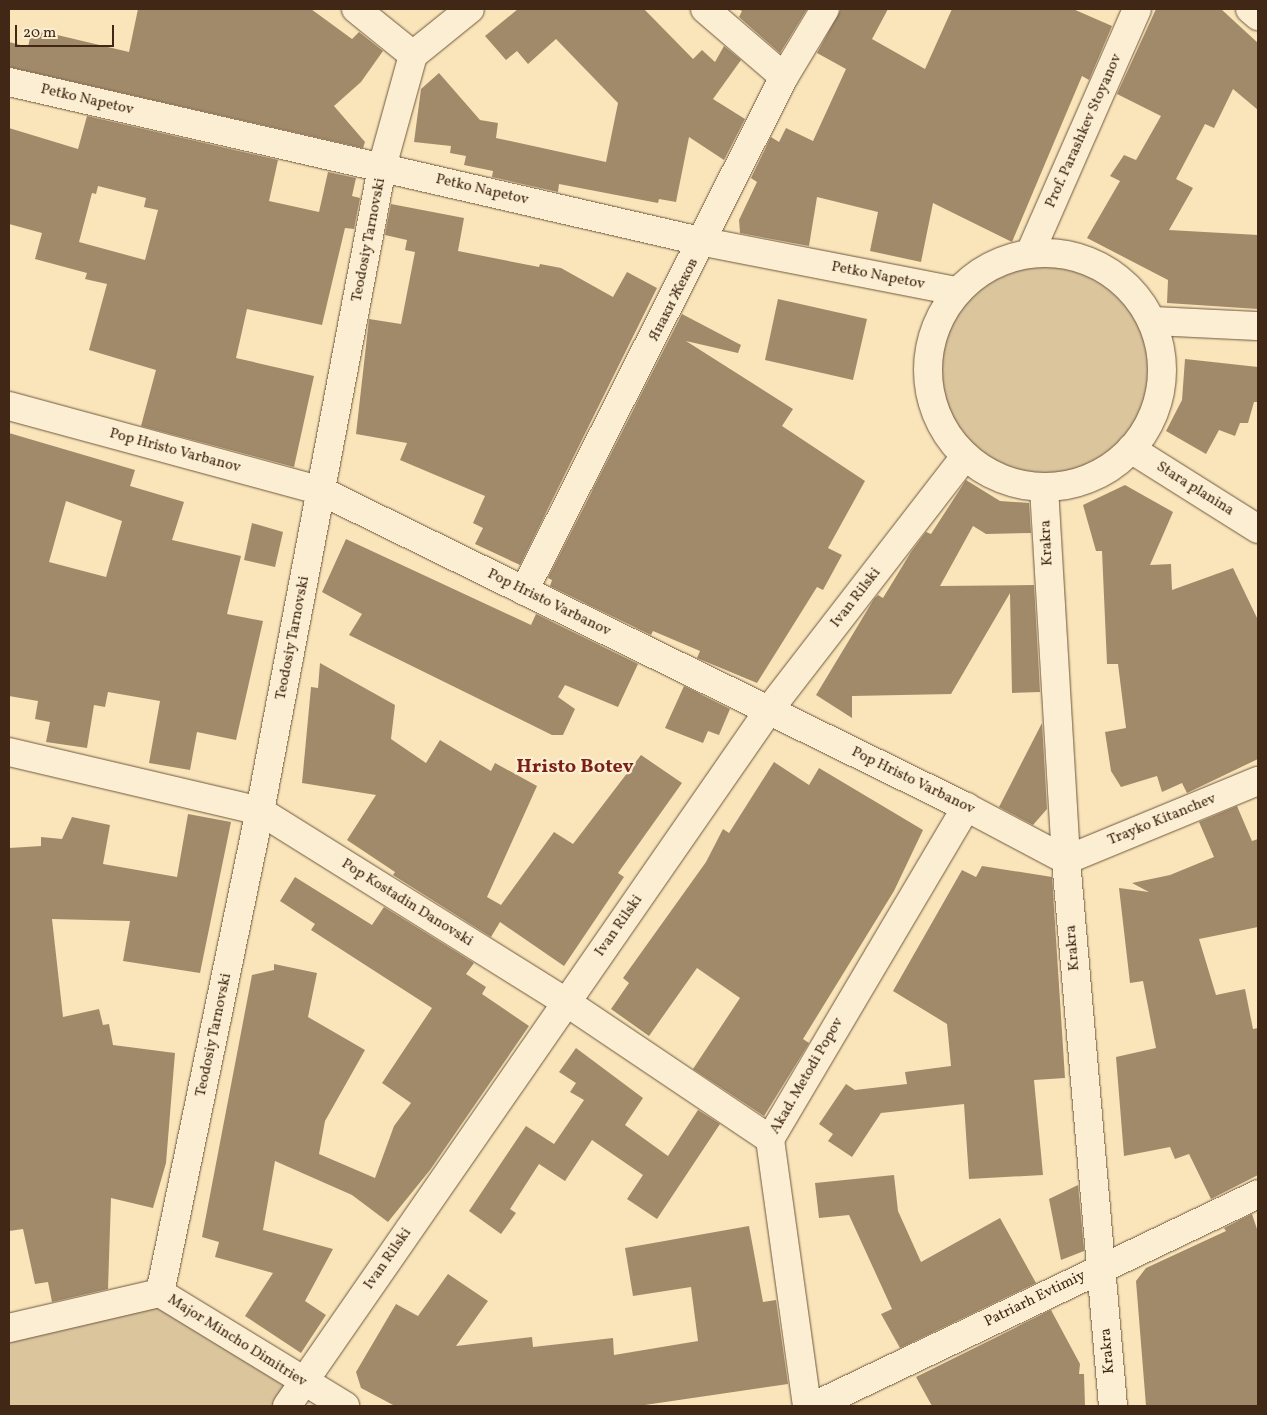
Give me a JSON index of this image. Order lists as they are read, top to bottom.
{
  "streets": {
    "street": [
      "Petko Napetov",
      "Prof. Parashkev Stoyanov",
      "Teodosiy Tarnovski",
      "Янаки Жеков",
      "Pop Hristo Varbanov",
      "Stara planina",
      "Krakra",
      "Ivan Rilski",
      "Trayko Kitanchev",
      "Pop Kostadin Danovski",
      "Akad. Metodi Popov",
      "Patriarh Evtimiy",
      "Major Mincho Dimitriev"
    ]
  },
  "crossings": [
    ["Petko Napetov", "Teodosiy Tarnovski"],
    ["Petko Napetov", "Янаки Жеков"],
    ["Teodosiy Tarnovski", "Pop Hristo Varbanov"],
    ["Teodosiy Tarnovski", "Pop Kostadin Danovski"],
    ["Teodosiy Tarnovski", "Major Mincho Dimitriev"],
    ["Янаки Жеков", "Pop Hristo Varbanov"],
    ["Pop Hristo Varbanov", "Krakra"],
    ["Pop Hristo Varbanov", "Ivan Rilski"],
    ["Pop Hristo Varbanov", "Trayko Kitanchev"],
    ["Pop Hristo Varbanov", "Akad. Metodi Popov"],
    ["Krakra", "Trayko Kitanchev"],
    ["Krakra", "Patriarh Evtimiy"],
    ["Ivan Rilski", "Pop Kostadin Danovski"],
    ["Ivan Rilski", "Major Mincho Dimitriev"],
    ["Pop Kostadin Danovski", "Akad. Metodi Popov"]
  ],
  "districts": ["Hristo Botev"],
  "scale_bar": "20 m"
}
